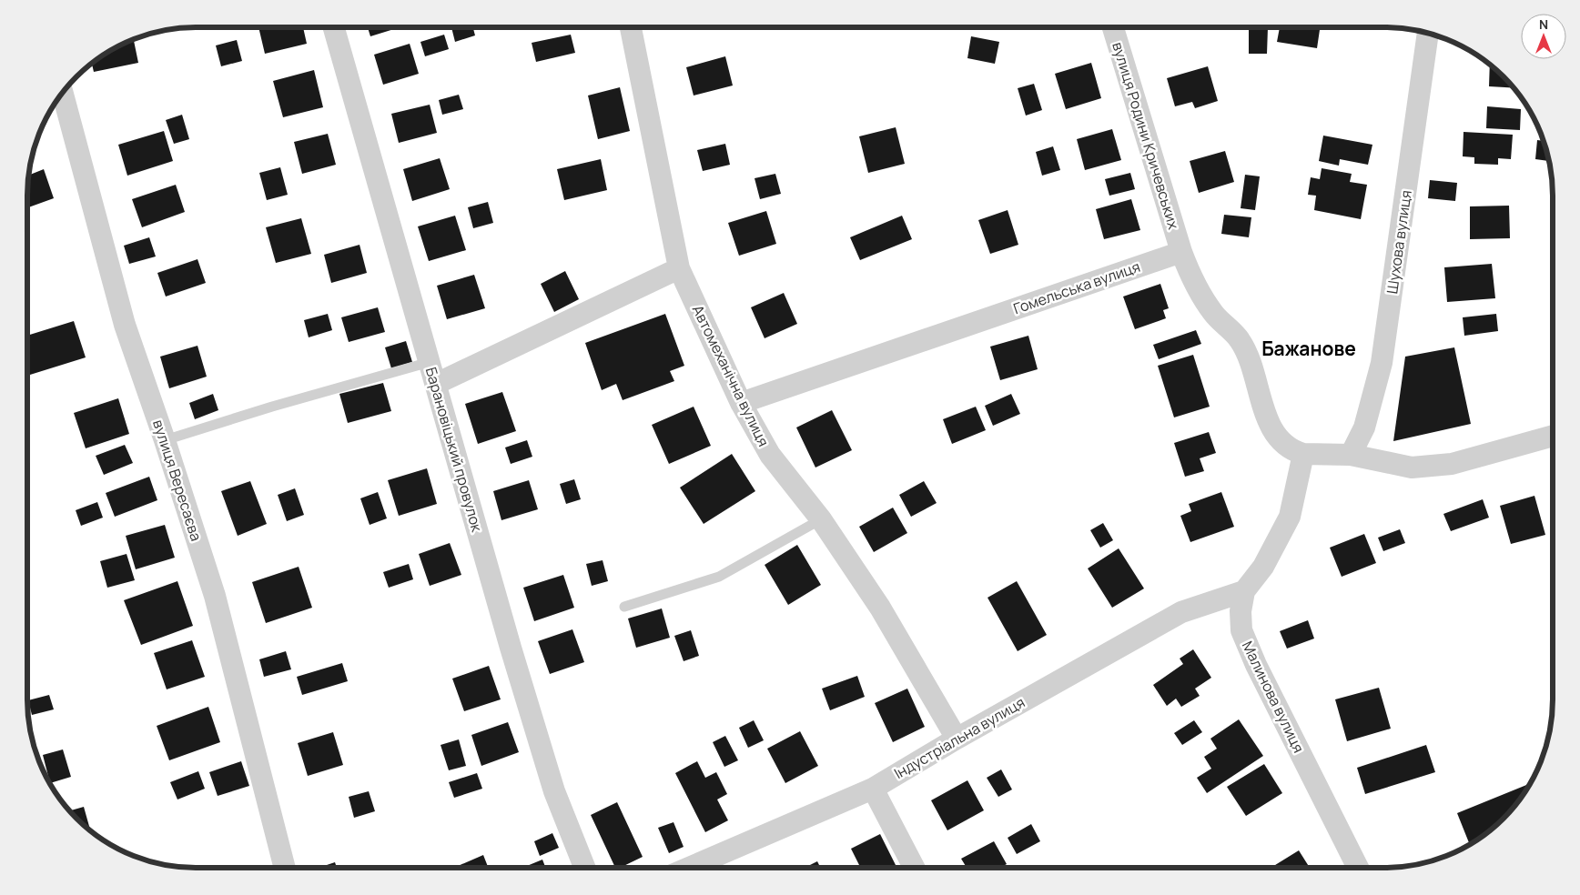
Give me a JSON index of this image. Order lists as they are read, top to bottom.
{
  "streets": {
    "street": [
      "вулиця Родини Кричевських",
      "Шухова вулиця",
      "Гомельська вулиця",
      "Автомеханічна вулиця",
      "Барановіцький провулок",
      "вулиця Вересаєва",
      "Малинова вулиця",
      "Індустріальна вулиця"
    ]
  },
  "crossings": [
    ["вулиця Родини Кричевських", "Гомельська вулиця"],
    ["Гомельська вулиця", "Автомеханічна вулиця"],
    ["Автомеханічна вулиця", "Індустріальна вулиця"],
    ["Малинова вулиця", "Індустріальна вулиця"]
  ],
  "districts": ["Бажанове"],
  "north": "top"
}
